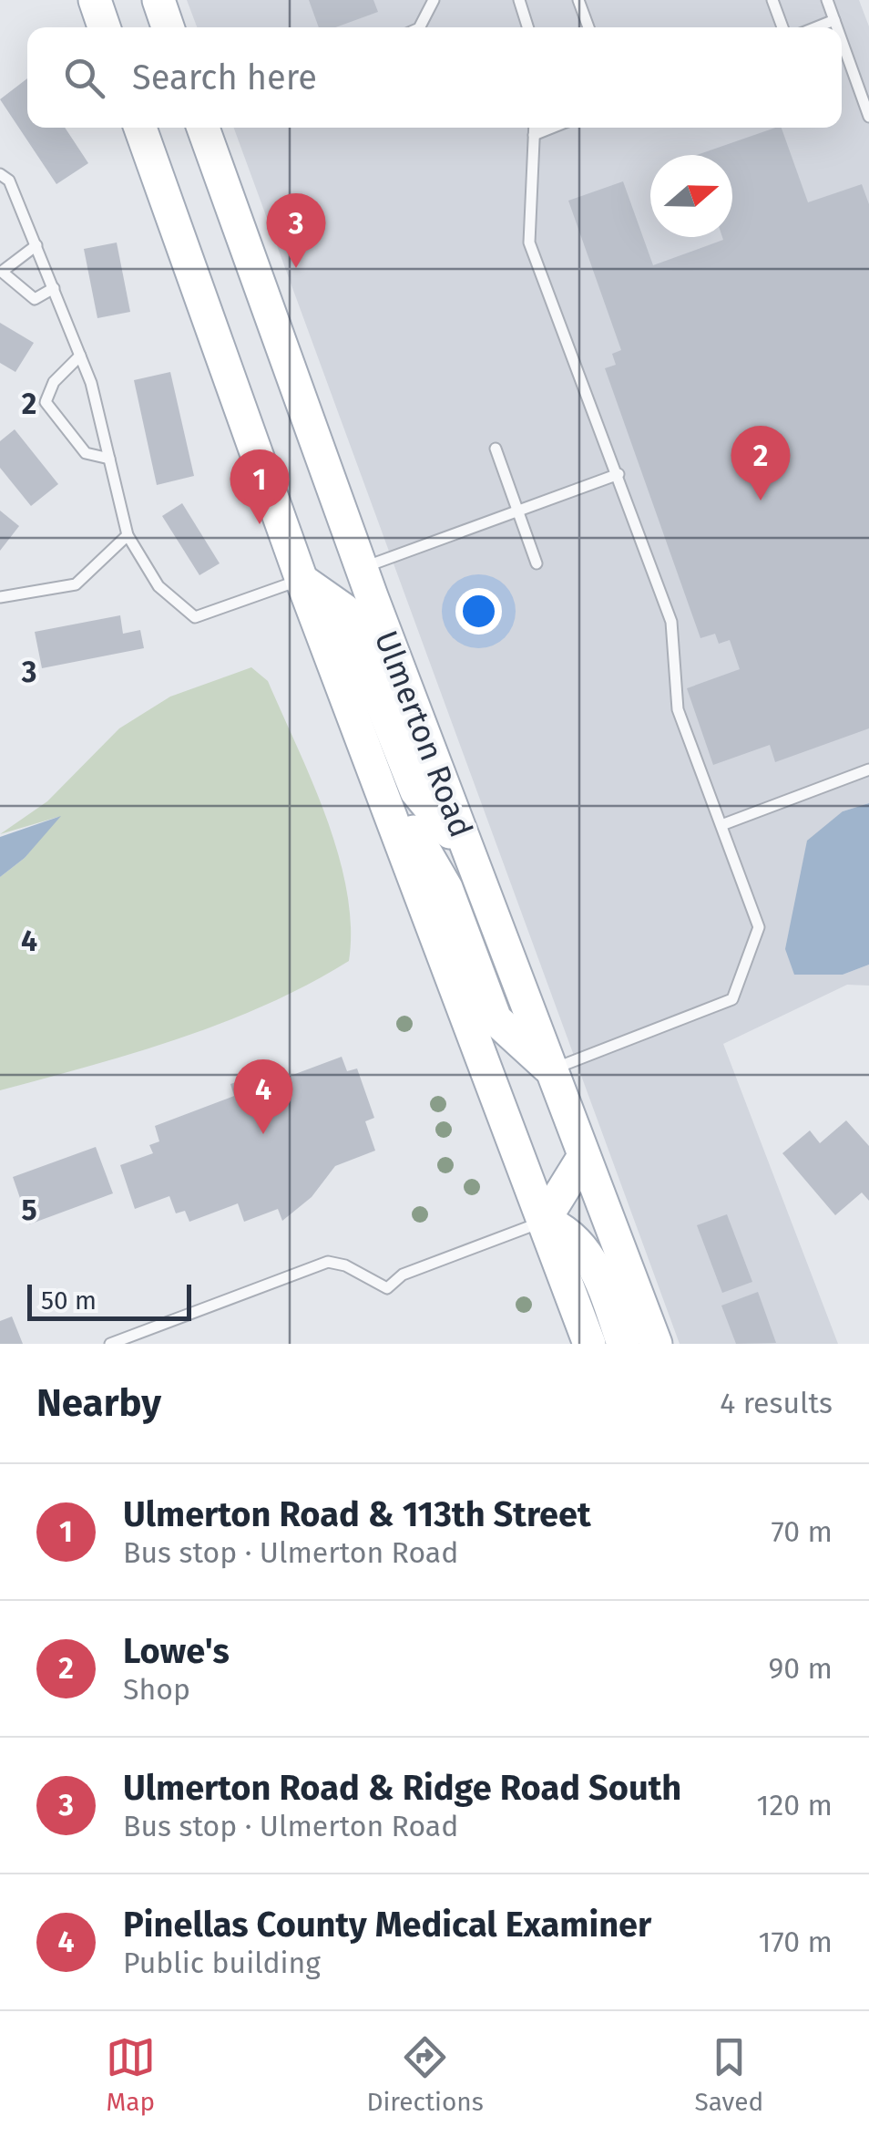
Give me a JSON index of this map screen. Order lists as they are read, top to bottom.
{
  "streets": {
    "main road": ["Ulmerton Road"]
  },
  "scale_bar": "50 m",
  "north": "right",
  "page": {
    "search": "Search here",
    "pins": [
      "3",
      "2",
      "1",
      "4"
    ],
    "scale": "50 m",
    "heading": ["Nearby", "4 results"],
    "list": [
      {
        "mark": "1",
        "name": "Ulmerton Road & 113th Street",
        "note": "Bus stop · Ulmerton Road",
        "value": "70 m"
      },
      {
        "mark": "2",
        "name": "Lowe's",
        "note": "Shop",
        "value": "90 m"
      },
      {
        "mark": "3",
        "name": "Ulmerton Road & Ridge Road South",
        "note": "Bus stop · Ulmerton Road",
        "value": "120 m"
      },
      {
        "mark": "4",
        "name": "Pinellas County Medical Examiner",
        "note": "Public building",
        "value": "170 m"
      }
    ],
    "nav": ["Map", "Directions", "Saved"]
  },
  "grid": {
    "rows": [
      "2",
      "3",
      "4",
      "5"
    ]
  }
}
